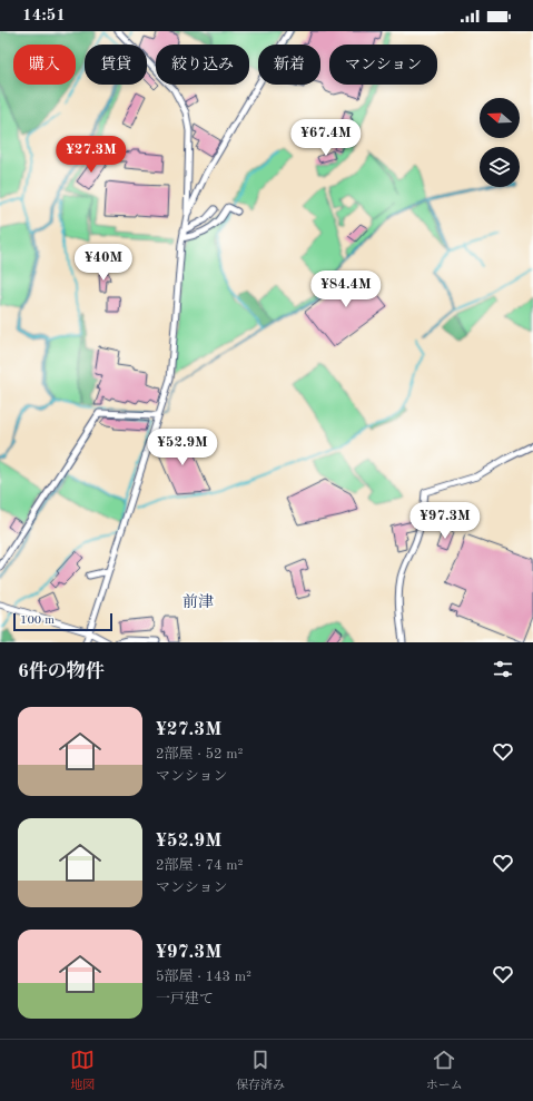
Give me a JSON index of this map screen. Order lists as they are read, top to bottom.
{
  "districts": ["前津"],
  "scale_bar": "100 m",
  "north": "left",
  "page": {
    "status": "14:51",
    "chip": [
      "購入",
      "賃貸",
      "絞り込み",
      "新着",
      "マンション"
    ],
    "price": [
      "¥67.4M",
      "¥27.3M",
      "¥40M",
      "¥84.4M",
      "¥52.9M",
      "¥97.3M"
    ],
    "scale": "100 m",
    "heading": "6件の物件",
    "list": [
      {
        "name": "¥27.3M",
        "note": "2部屋 · 52 m² · マンション"
      },
      {
        "name": "¥52.9M",
        "note": "2部屋 · 74 m² · マンション"
      },
      {
        "name": "¥97.3M",
        "note": "5部屋 · 143 m² · 一戸建て"
      }
    ],
    "tabs": ["地図", "保存済み", "ホーム"]
  }
}
